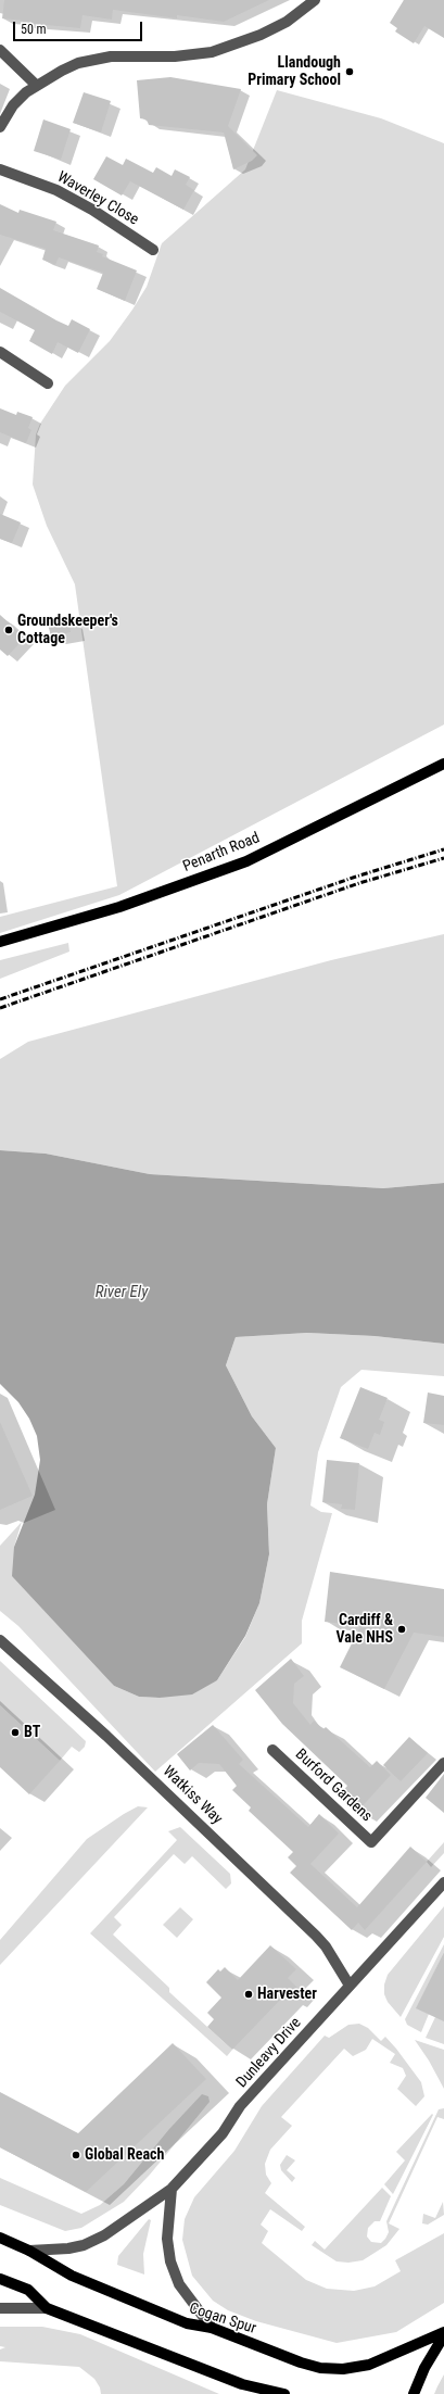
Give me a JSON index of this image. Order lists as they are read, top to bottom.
{
  "streets": {
    "main road": ["Penarth Road", "Cogan Spur"],
    "street": [
      "Waverley Close",
      "Burford Gardens",
      "Watkiss Way",
      "Dunleavy Drive"
    ]
  },
  "crossings": [
    ["Watkiss Way", "Dunleavy Drive"],
    ["Dunleavy Drive", "Cogan Spur"]
  ],
  "water": ["River Ely"],
  "places": [
    "Llandough Primary School",
    "Groundskeeper's Cottage",
    "Cardiff & Vale NHS",
    "BT",
    "Harvester",
    "Global Reach"
  ],
  "scale_bar": "50 m"
}
